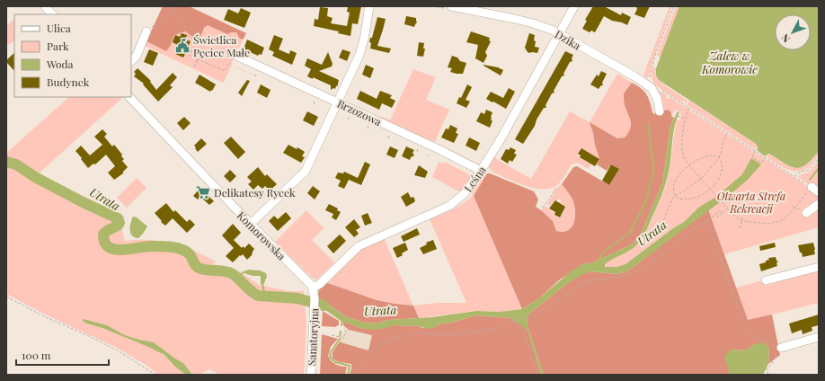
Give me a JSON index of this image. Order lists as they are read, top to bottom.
{
  "streets": {
    "street": [
      "Dzika",
      "Brzozowa",
      "Leśna",
      "Komorowska",
      "Sanatoryjna"
    ]
  },
  "crossings": [
    ["Dzika", "Leśna"],
    ["Brzozowa", "Leśna"],
    ["Leśna", "Komorowska"],
    ["Leśna", "Sanatoryjna"],
    ["Komorowska", "Sanatoryjna"]
  ],
  "water": ["Zalew w Komorowie", "Utrata"],
  "parks": ["Otwarta Strefa Rekreacji"],
  "places": {
    "public building": ["Świetlica Pęcice Małe"],
    "supermarket": ["Delikatesy Rycek"]
  },
  "legend": [
    "Ulica",
    "Park",
    "Woda",
    "Budynek"
  ],
  "scale_bar": "100 m",
  "north": "bottom left"
}
